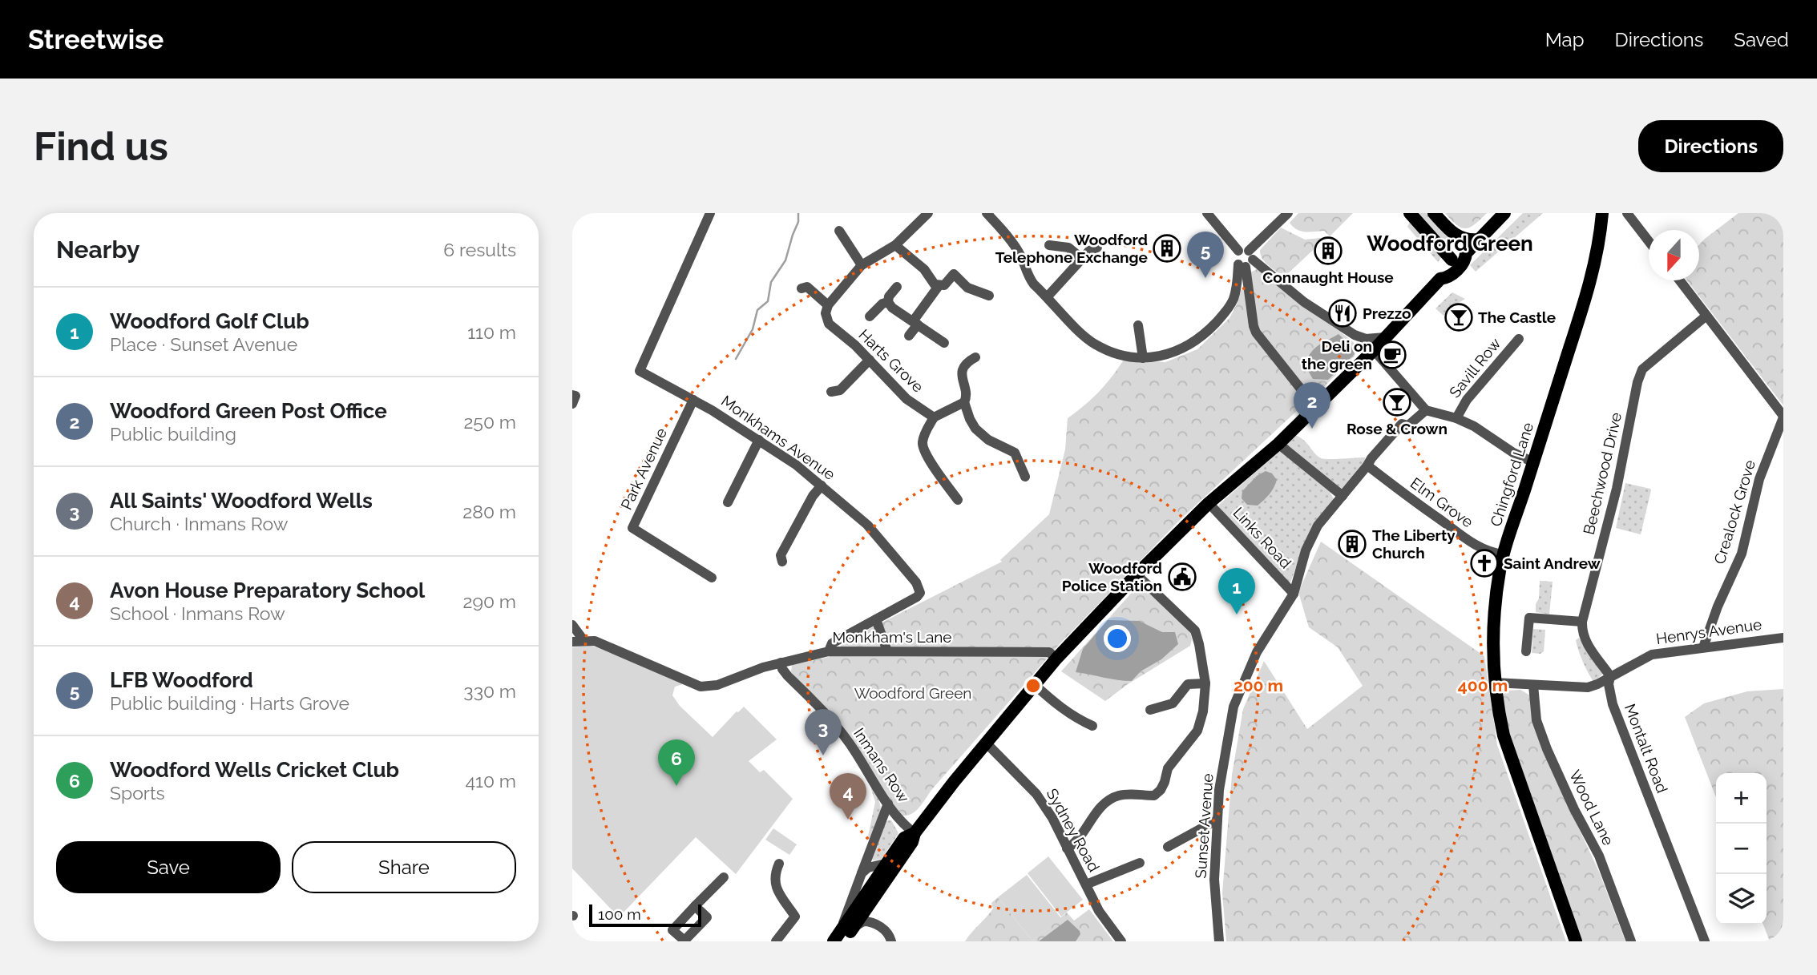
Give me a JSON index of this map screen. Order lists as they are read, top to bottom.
{
  "streets": {
    "main road": ["Chingford Lane"],
    "street": [
      "Harts Grove",
      "Savill Row",
      "Monkhams Avenue",
      "Park Avenue",
      "Beechwood Drive",
      "Elm Grove",
      "Crealock Grove",
      "Links Road",
      "Henrys Avenue",
      "Monkham's Lane",
      "Montalt Road",
      "Inmans Row",
      "Wood Lane",
      "Sunset Avenue",
      "Sydney Road"
    ]
  },
  "crossings": [
    ["Monkhams Avenue", "Park Avenue"],
    ["Monkhams Avenue", "Monkham's Lane"],
    ["Beechwood Drive", "Henrys Avenue"],
    ["Beechwood Drive", "Montalt Road"],
    ["Chingford Lane", "Elm Grove"],
    ["Elm Grove", "Sunset Avenue"],
    ["Crealock Grove", "Henrys Avenue"],
    ["Links Road", "Sunset Avenue"],
    ["Henrys Avenue", "Montalt Road"],
    ["Monkham's Lane", "Inmans Row"]
  ],
  "districts": ["Woodford Green"],
  "parks": ["Woodford Green"],
  "places": {
    "building": ["Woodford Telephone Exchange", "Connaught House", "The Liberty Church"],
    "restaurant": ["Prezzo"],
    "bar": ["The Castle", "Rose & Crown"],
    "cafe": ["Deli on the green"],
    "church": ["Saint Andrew"],
    "public building": ["Woodford Police Station"]
  },
  "scale_bar": "100 m",
  "north": "bottom",
  "page": {
    "header": "Streetwise",
    "nav": ["Map", "Directions", "Saved"],
    "buttons": [
      "Directions",
      ["Save", "Share"]
    ],
    "title": "Find us",
    "heading": ["Nearby", "6 results"],
    "pins": [
      "5",
      "2",
      "1",
      "3",
      "6",
      "4"
    ],
    "list": [
      {
        "mark": "1",
        "name": "Woodford Golf Club",
        "note": "Place · Sunset Avenue",
        "value": "110 m"
      },
      {
        "mark": "2",
        "name": "Woodford Green Post Office",
        "note": "Public building",
        "value": "250 m"
      },
      {
        "mark": "3",
        "name": "All Saints' Woodford Wells",
        "note": "Church · Inmans Row",
        "value": "280 m"
      },
      {
        "mark": "4",
        "name": "Avon House Preparatory School",
        "note": "School · Inmans Row",
        "value": "290 m"
      },
      {
        "mark": "5",
        "name": "LFB Woodford",
        "note": "Public building · Harts Grove",
        "value": "330 m"
      },
      {
        "mark": "6",
        "name": "Woodford Wells Cricket Club",
        "note": "Sports",
        "value": "410 m"
      }
    ],
    "map_buttons": ["+", "−"],
    "scale": "100 m"
  },
  "rings": ["200 m", "400 m"]
}
